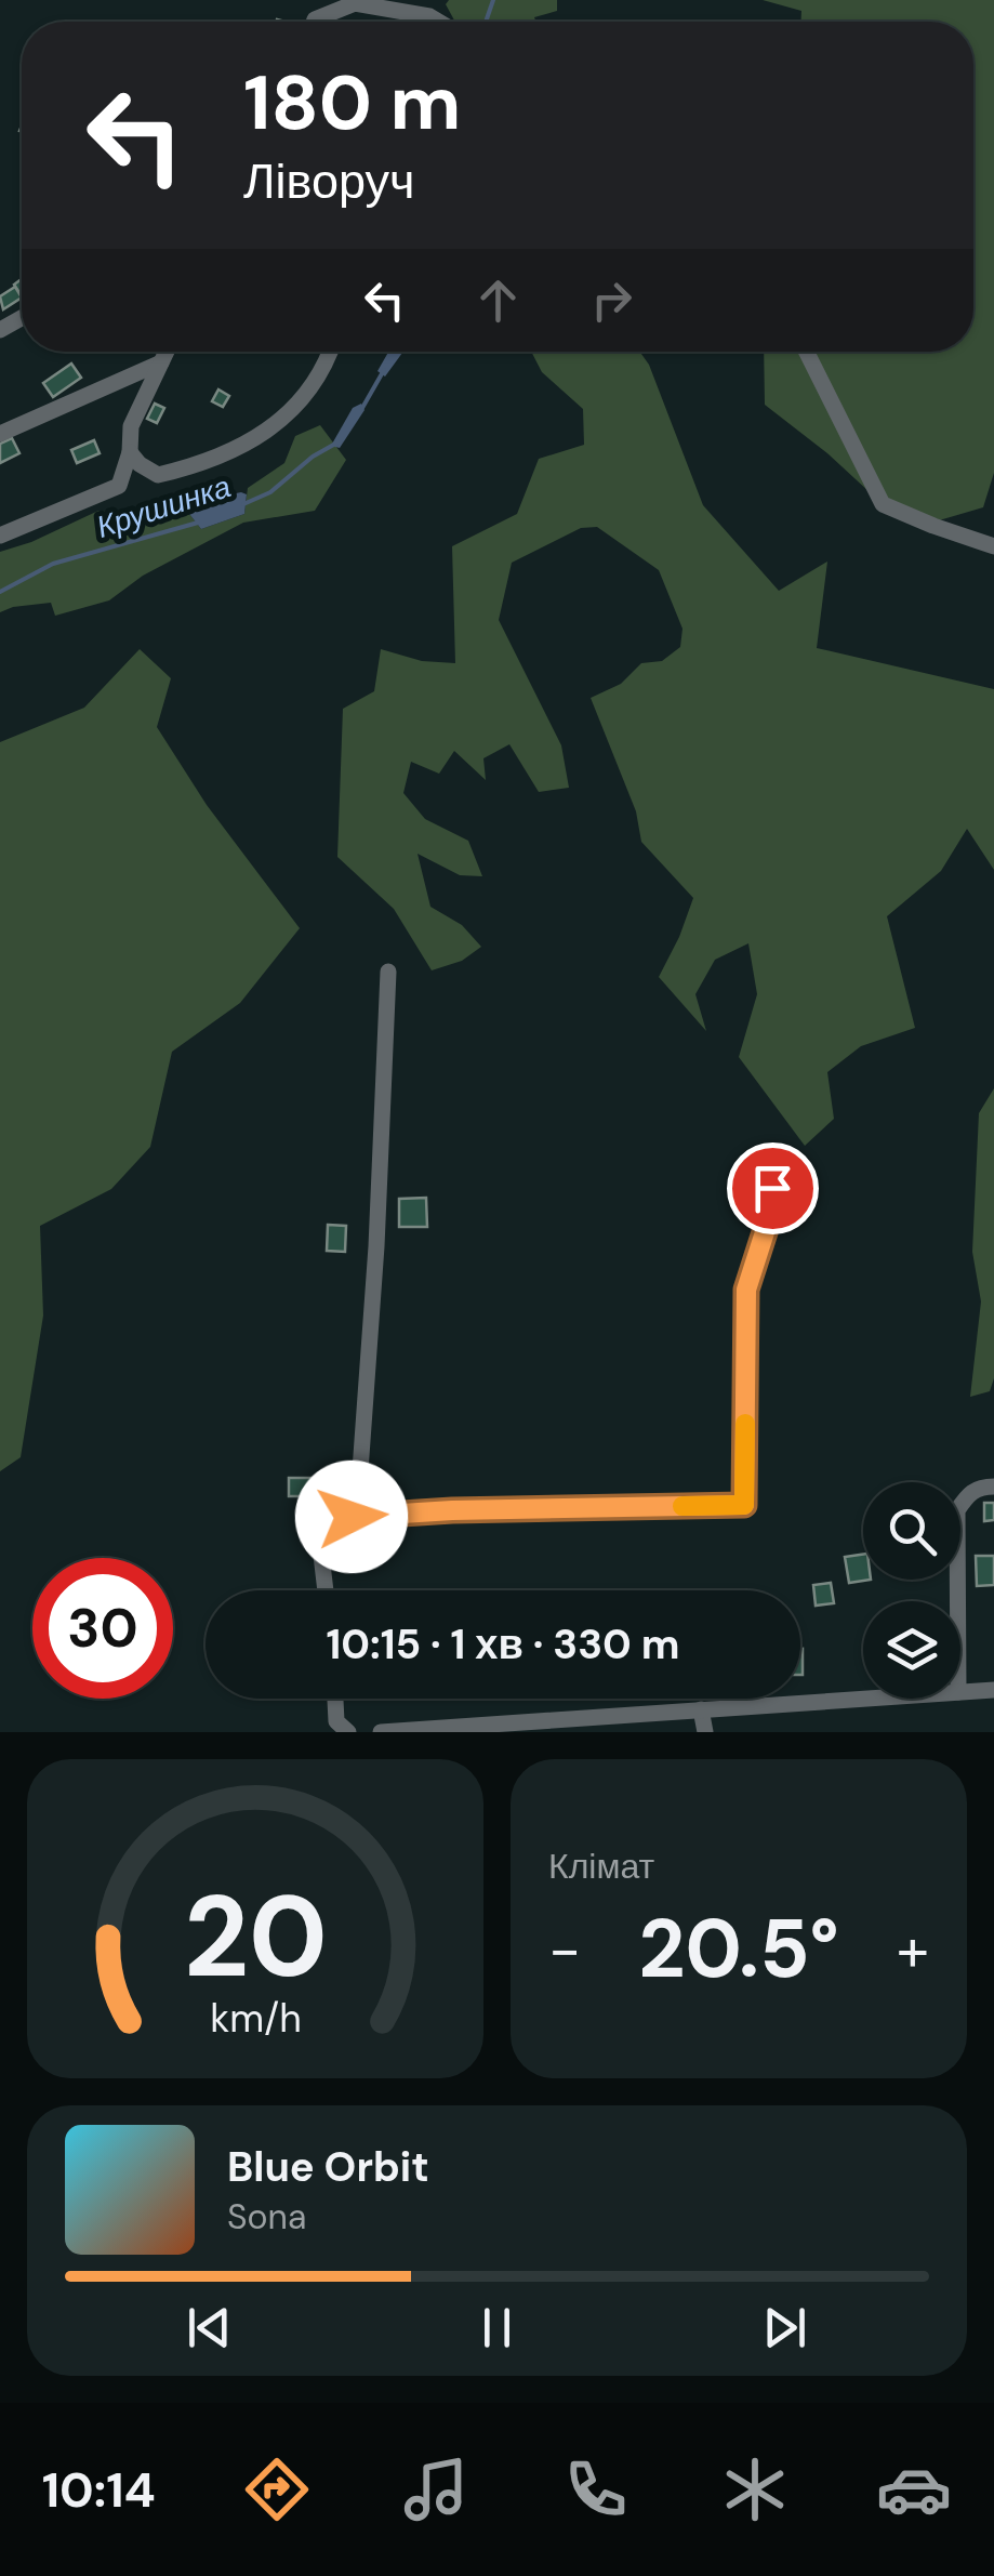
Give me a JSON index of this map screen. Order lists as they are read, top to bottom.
{
  "water": ["Крушинка"],
  "page": {
    "turn": ["180 m", "Ліворуч"],
    "limit": "30",
    "trip": "10:15 · 1 хв · 330 m",
    "tile": "Клімат",
    "heat": ["−", "20.5°", "+"],
    "song": ["Blue Orbit", "Sona"],
    "tabs": "10:14",
    "gauge": ["20", "km/h"]
  }
}
